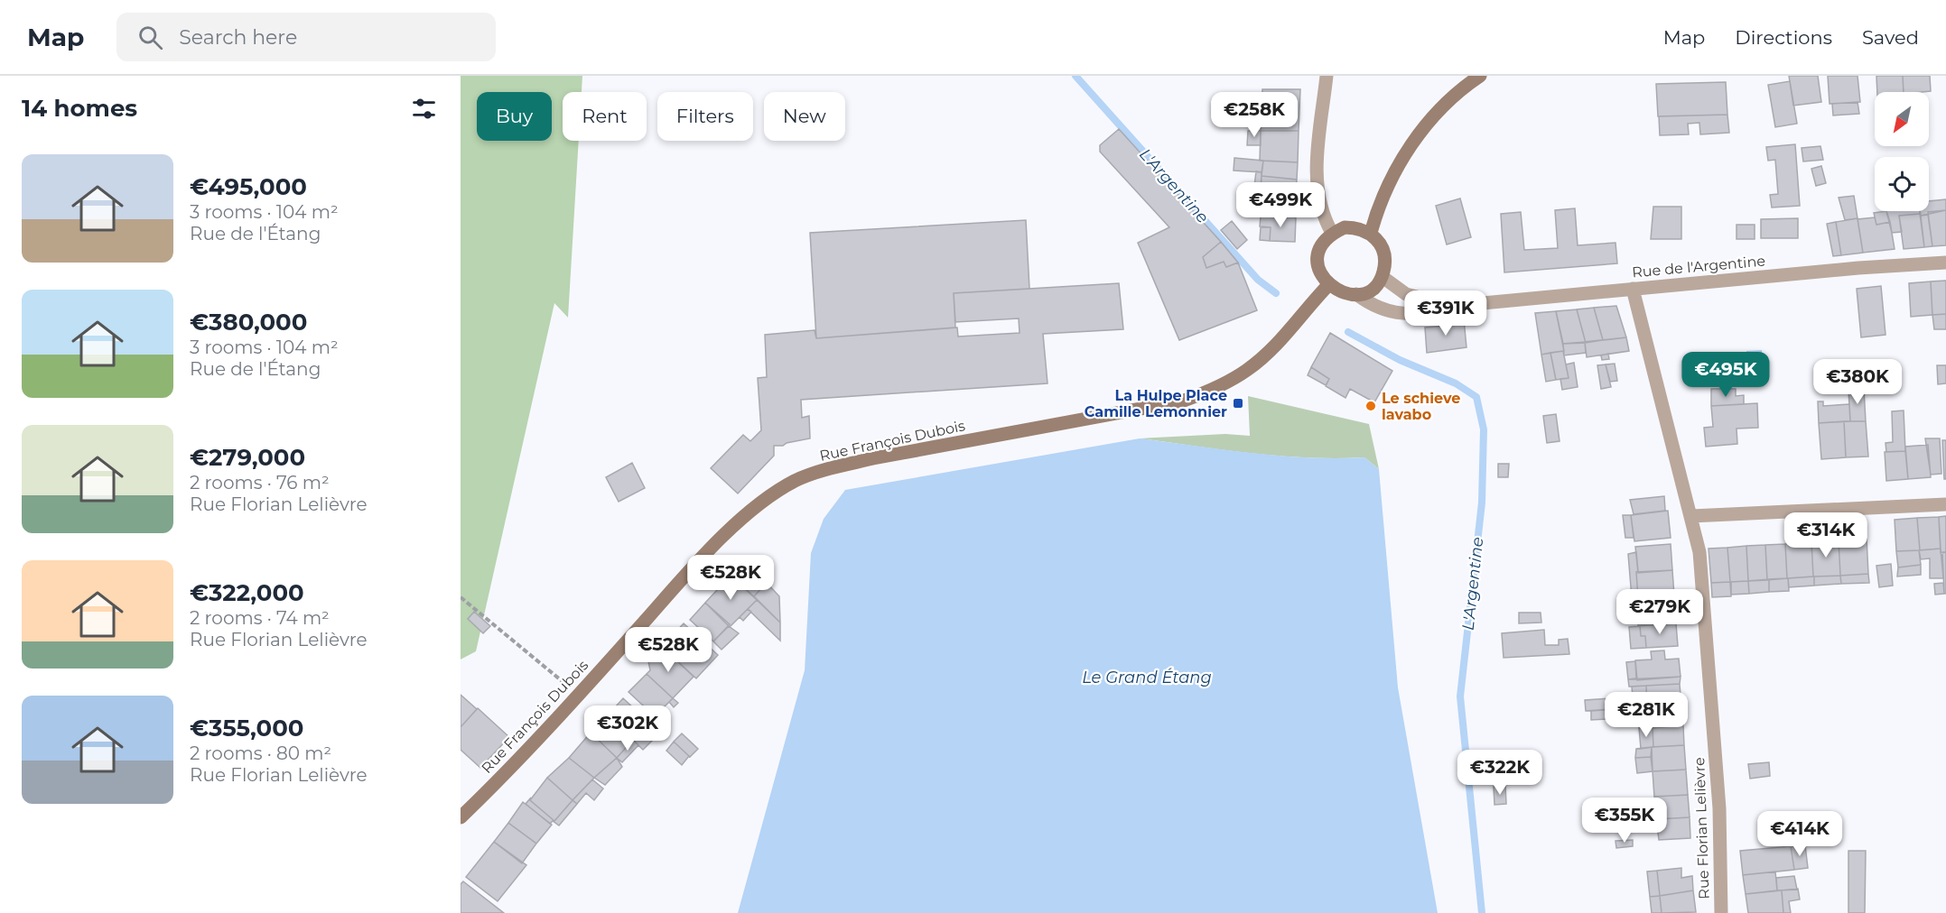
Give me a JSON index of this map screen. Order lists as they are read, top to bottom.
{
  "streets": {
    "main road": ["Rue François Dubois"],
    "street": ["Rue de l'Argentine", "Rue Florian Lelièvre"]
  },
  "crossings": [
    ["Rue de l'Argentine", "Rue François Dubois"],
    ["Rue de l'Argentine", "Rue Florian Lelièvre"]
  ],
  "water": ["L'Argentine", "Le Grand Étang"],
  "places": {
    "transit": ["La Hulpe Place Camille Lemonnier"],
    "other": ["Le schieve lavabo"]
  },
  "north": "bottom left",
  "page": {
    "header": "Map",
    "search": "Search here",
    "nav": ["Map", "Directions", "Saved"],
    "heading": "14 homes",
    "price": [
      "€258K",
      "€499K",
      "€391K",
      "€495K",
      "€380K",
      "€314K",
      "€528K",
      "€279K",
      "€528K",
      "€281K",
      "€302K",
      "€322K",
      "€355K",
      "€414K"
    ],
    "chip": [
      "Buy",
      "Rent",
      "Filters",
      "New"
    ],
    "list": [
      {
        "name": "€495,000",
        "note": "3 rooms · 104 m² · Rue de l'Étang"
      },
      {
        "name": "€380,000",
        "note": "3 rooms · 104 m² · Rue de l'Étang"
      },
      {
        "name": "€279,000",
        "note": "2 rooms · 76 m² · Rue Florian Lelièvre"
      },
      {
        "name": "€322,000",
        "note": "2 rooms · 74 m² · Rue Florian Lelièvre"
      },
      {
        "name": "€355,000",
        "note": "2 rooms · 80 m² · Rue Florian Lelièvre"
      }
    ]
  }
}
